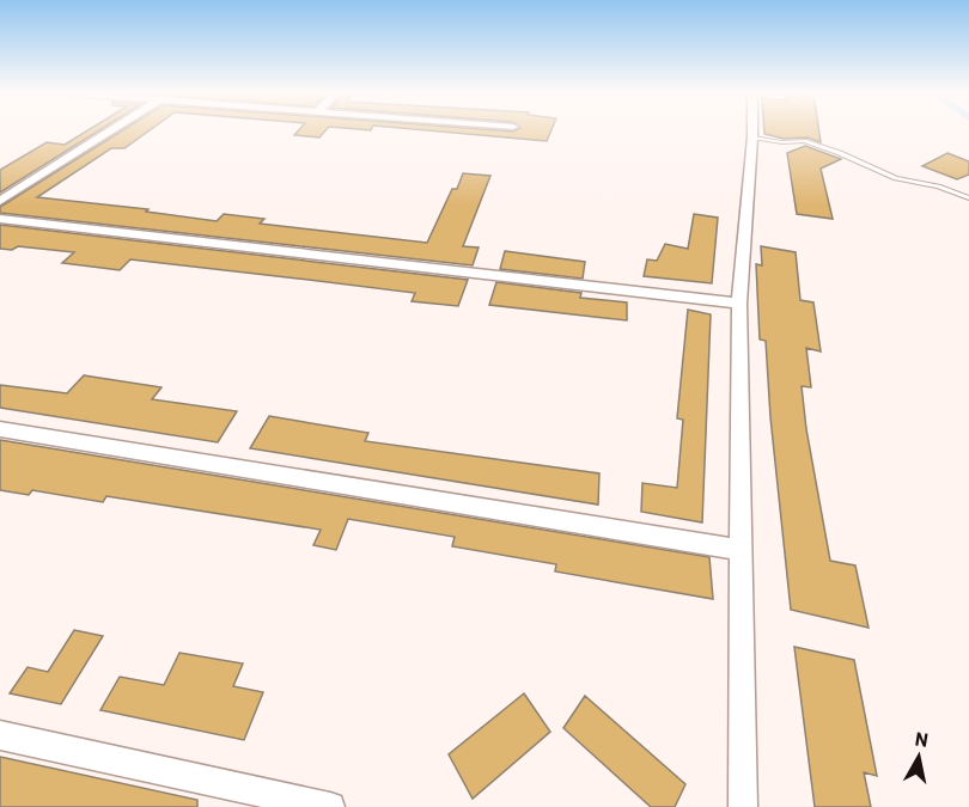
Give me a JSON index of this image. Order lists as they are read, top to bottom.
{
  "north": "top"
}
